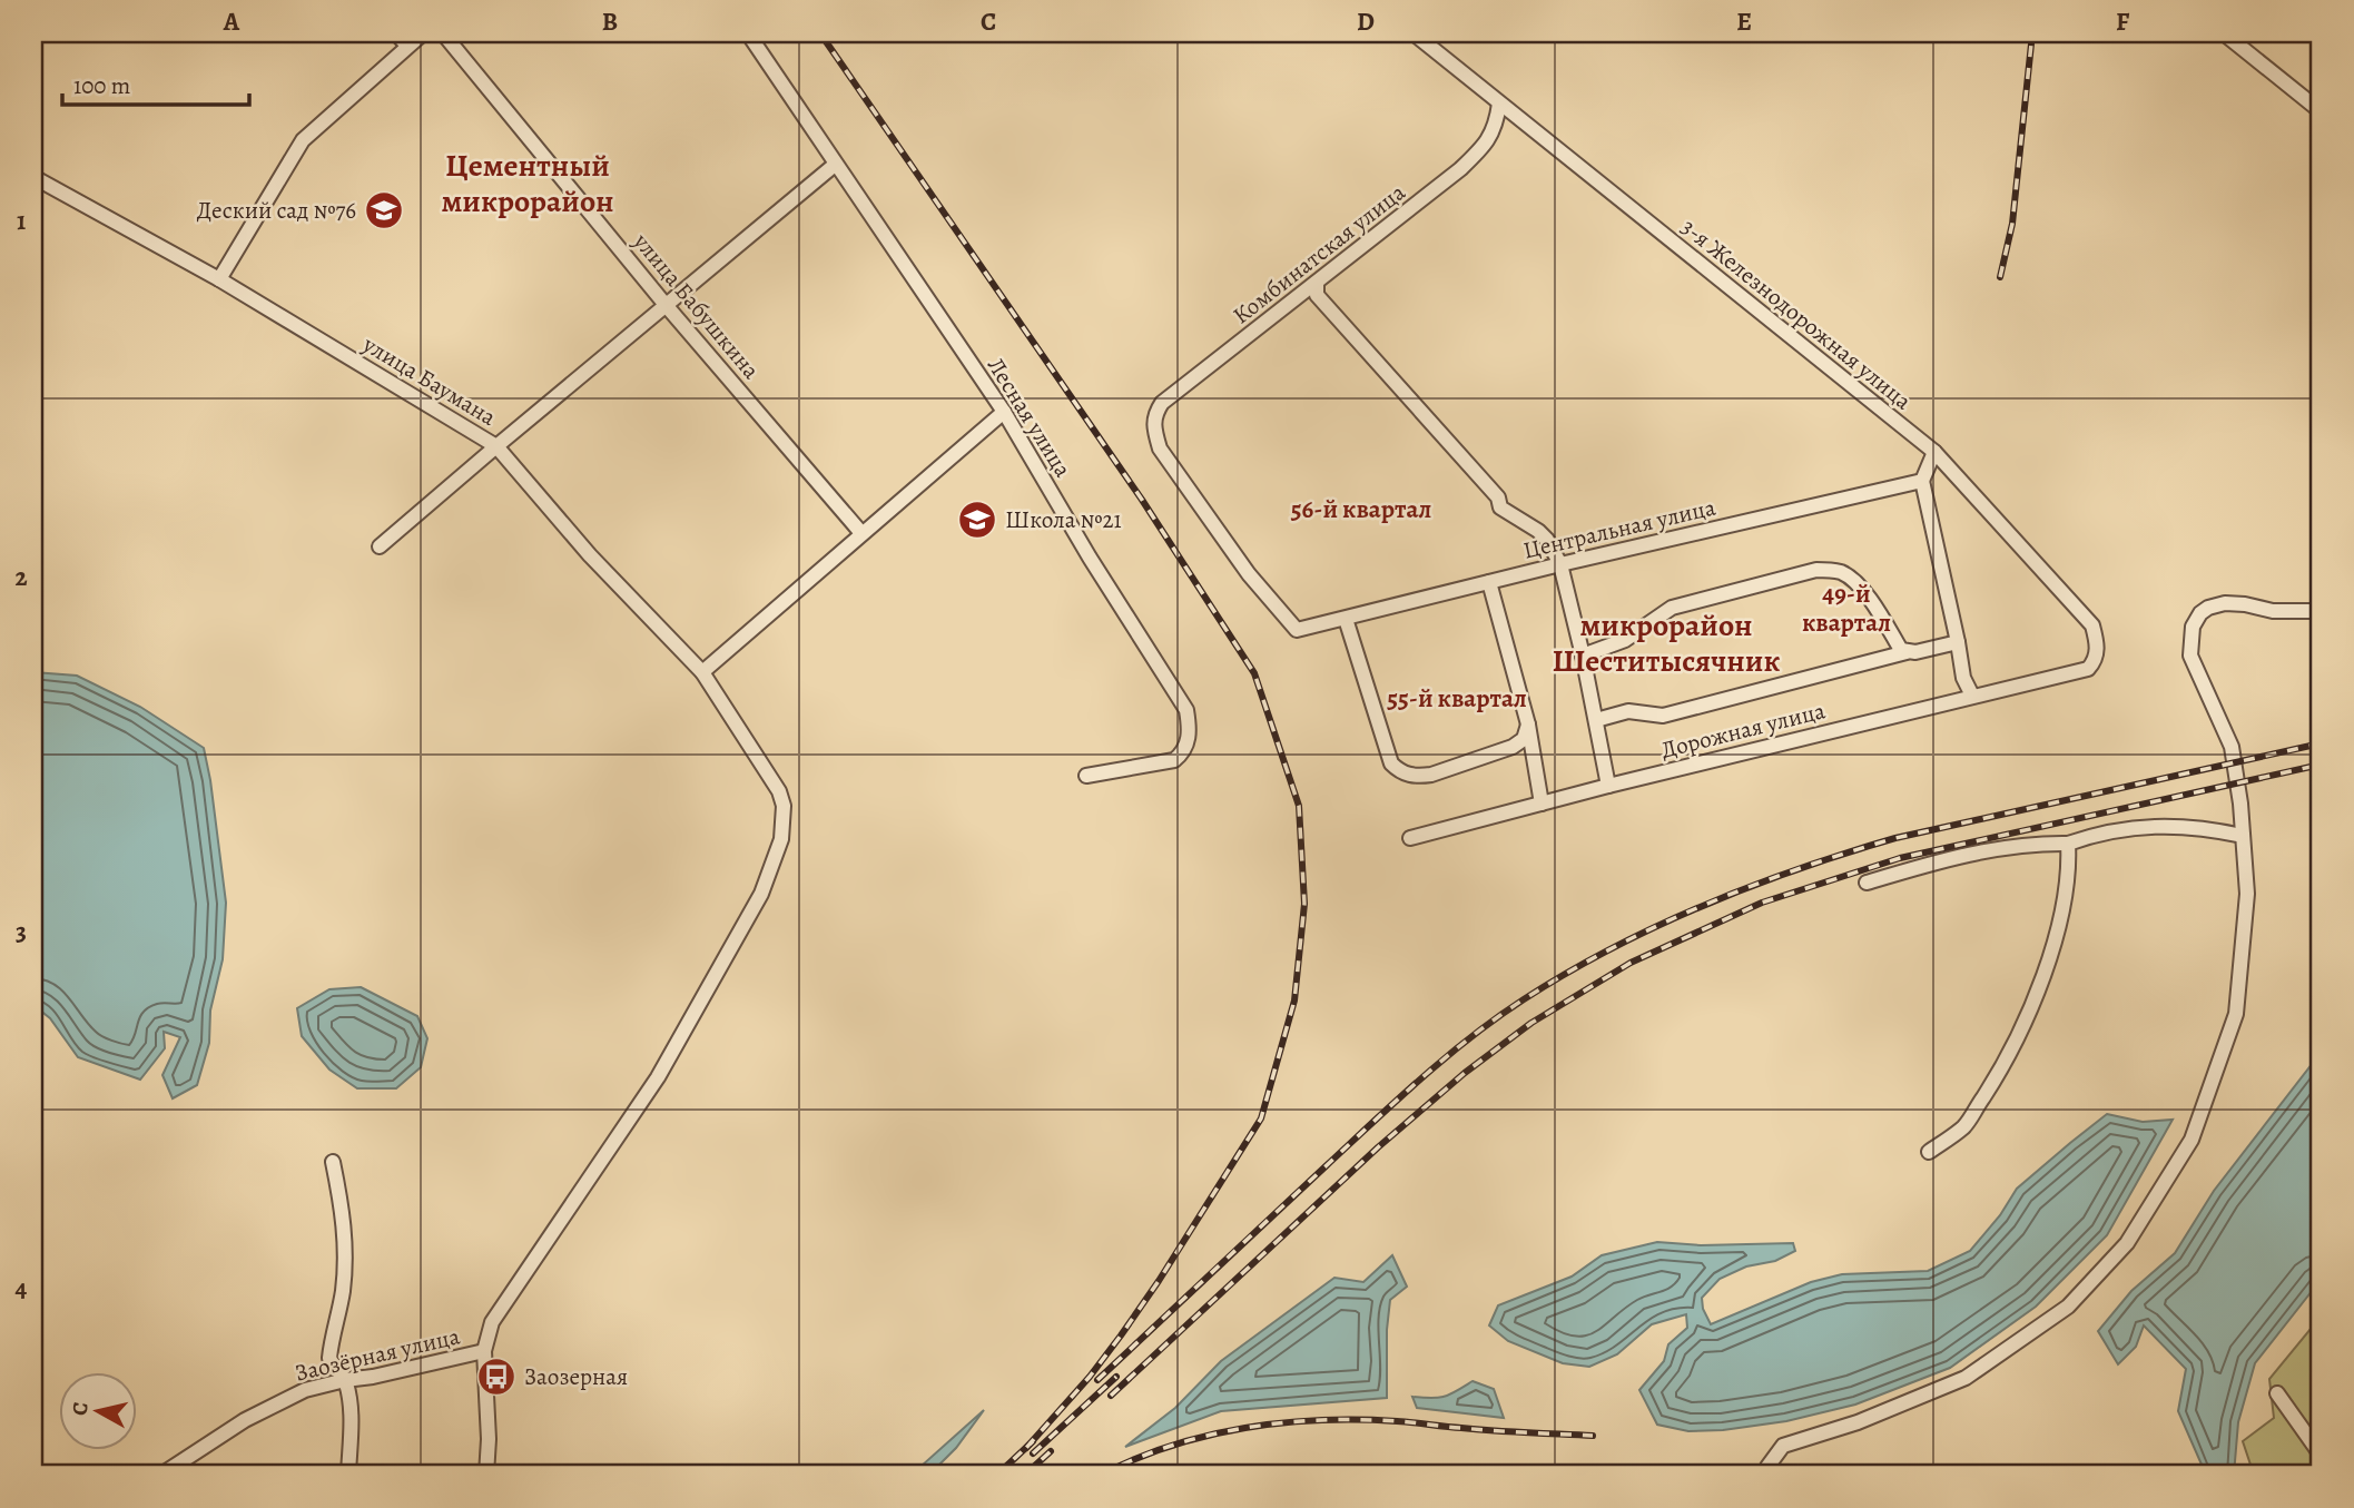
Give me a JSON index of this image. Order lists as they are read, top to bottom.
{
  "streets": {
    "street": [
      "Комбинатская улица",
      "улица Бабушкина",
      "3-я Железнодорожная улица",
      "улица Баумана",
      "Лесная улица",
      "Центральная улица",
      "Дорожная улица",
      "Заозёрная улица"
    ]
  },
  "crossings": [
    ["Комбинатская улица", "3-я Железнодорожная улица"],
    ["Комбинатская улица", "Центральная улица"],
    ["3-я Железнодорожная улица", "Дорожная улица"],
    ["улица Баумана", "Заозёрная улица"]
  ],
  "districts": [
    "Цементный микрорайон",
    "56-й квартал",
    "49-й квартал",
    "микрорайон Шеститысячник",
    "55-й квартал"
  ],
  "places": {
    "school or university": ["Деский сад №76", "Школа №21"],
    "bus stop": ["Заозерная"]
  },
  "scale_bar": "100 m",
  "north": "left",
  "grid": {
    "columns": [
      "A",
      "B",
      "C",
      "D",
      "E",
      "F"
    ],
    "rows": [
      "1",
      "2",
      "3",
      "4"
    ]
  }
}
